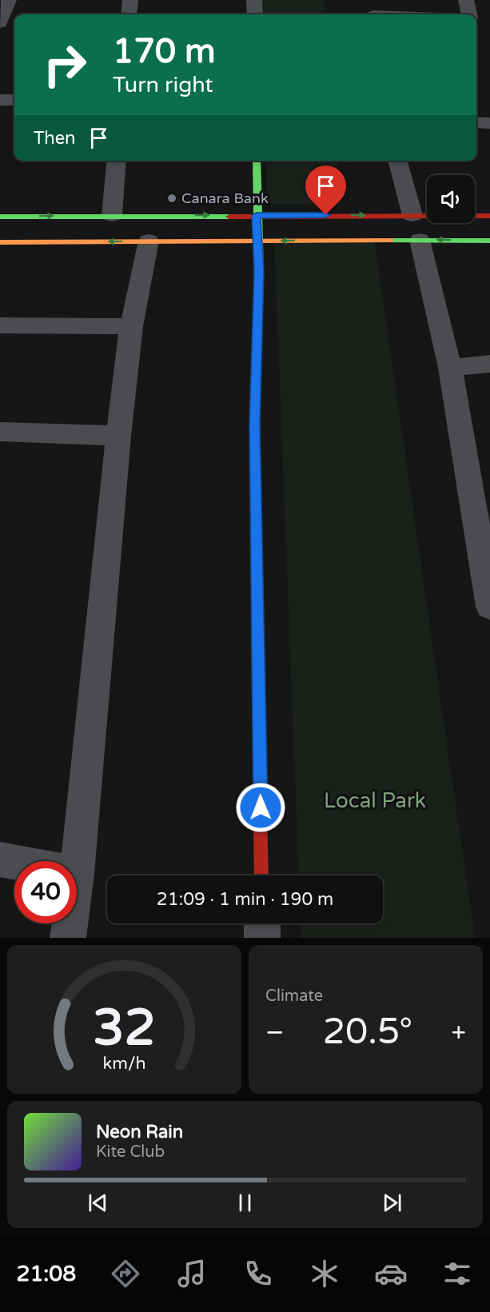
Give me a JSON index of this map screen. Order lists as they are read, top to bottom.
{
  "parks": ["Local Park"],
  "places": ["Canara Bank"],
  "page": {
    "turn": ["170 m", "Turn right"],
    "then": "Then",
    "limit": "40",
    "trip": "21:09 · 1 min · 190 m",
    "tile": "Climate",
    "heat": ["−", "20.5°", "+"],
    "song": ["Neon Rain", "Kite Club"],
    "tabs": "21:08",
    "gauge": ["32", "km/h"]
  }
}
